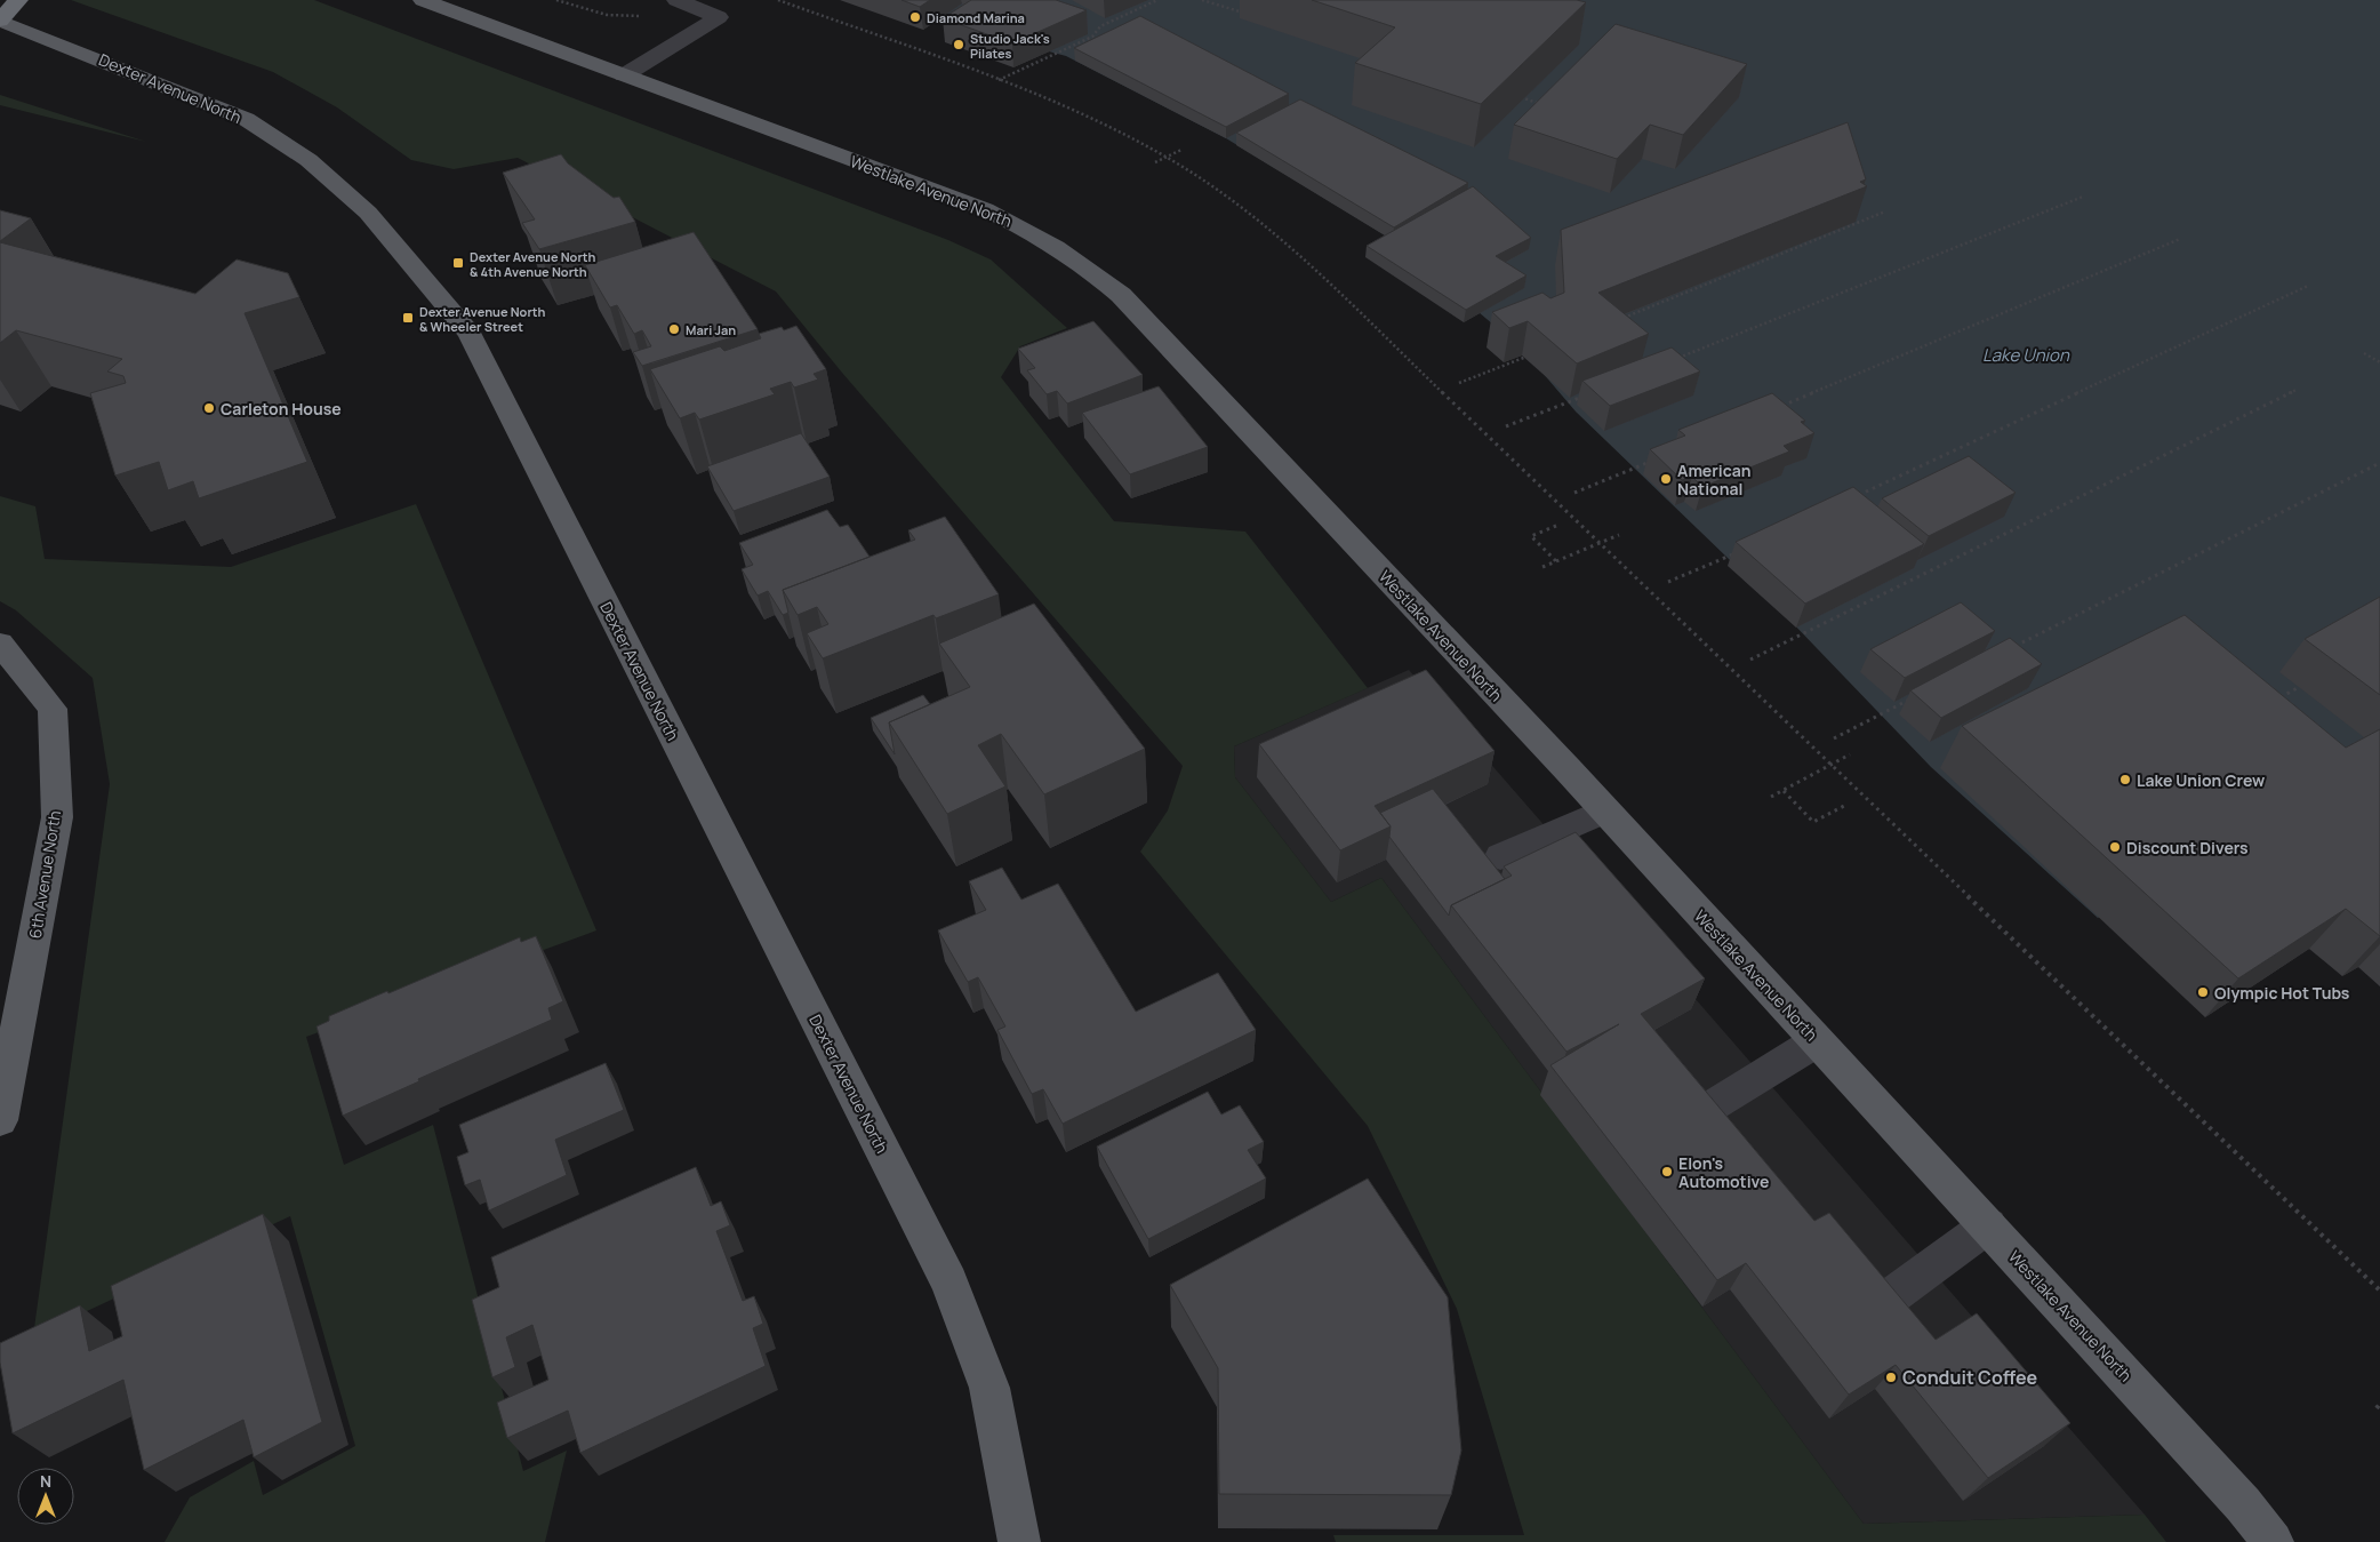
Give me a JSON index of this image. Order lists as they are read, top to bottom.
{
  "streets": {
    "main road": ["Dexter Avenue North", "Westlake Avenue North", "6th Avenue North"]
  },
  "water": ["Lake Union"],
  "places": {
    "other": [
      "Diamond Marina",
      "Studio Jack's Pilates",
      "Mari Jan",
      "Carleton House",
      "American National",
      "Lake Union Crew",
      "Discount Divers",
      "Olympic Hot Tubs",
      "Elon's Automotive",
      "Conduit Coffee"
    ],
    "transit": ["Dexter Avenue North & 4th Avenue North", "Dexter Avenue North & Wheeler Street"]
  },
  "north": "top"
}
